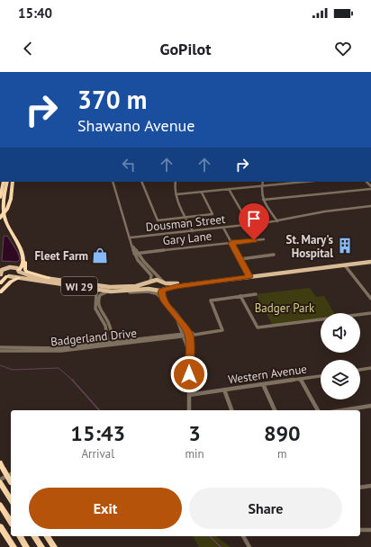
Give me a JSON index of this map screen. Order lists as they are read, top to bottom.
{
  "streets": {
    "main road": ["WI 29"],
    "street": [
      "Dousman Street",
      "Gary Lane",
      "Badgerland Drive",
      "Western Avenue"
    ]
  },
  "parks": ["Badger Park"],
  "places": {
    "building": ["St. Mary's Hospital"],
    "shop": ["Fleet Farm"]
  },
  "page": {
    "status": "15:40",
    "header": "GoPilot",
    "turn": ["370 m", "Shawano Avenue"],
    "eta": [
      "15:43",
      "Arrival",
      "3",
      "min",
      "890",
      "m"
    ],
    "buttons": ["Exit", "Share"]
  }
}
